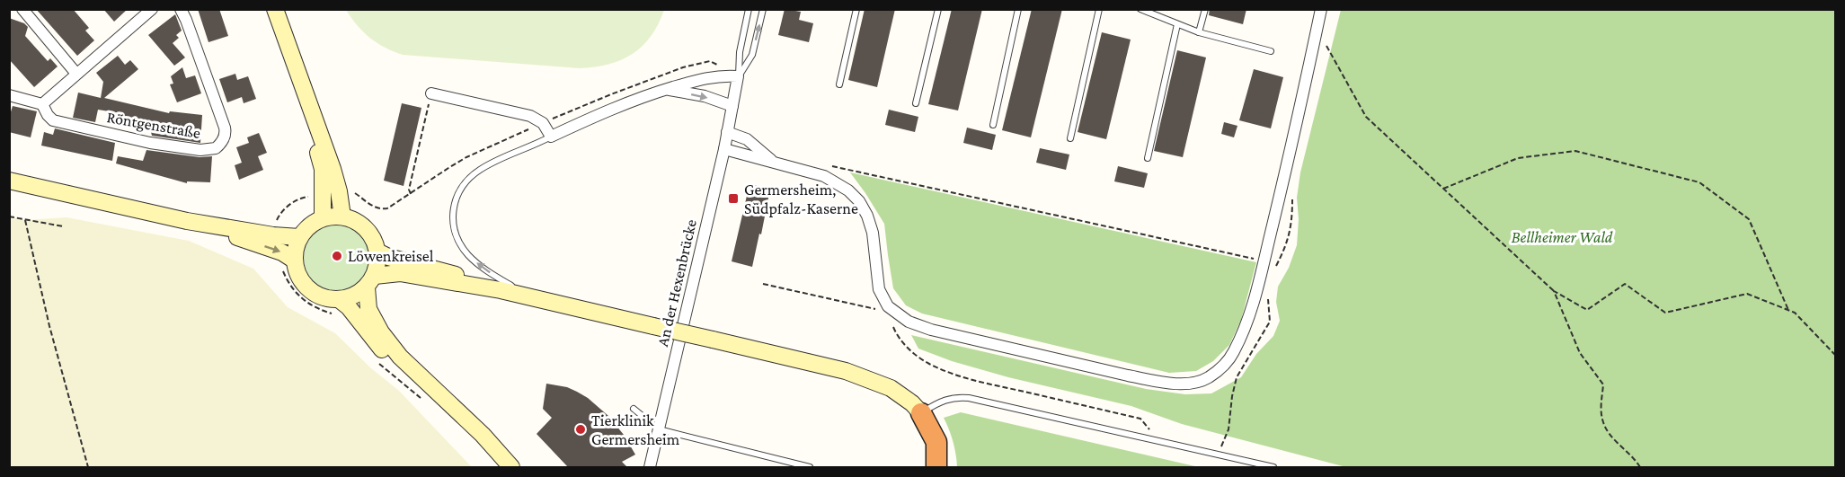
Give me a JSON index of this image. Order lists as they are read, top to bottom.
{
  "streets": {
    "street": ["Röntgenstraße", "An der Hexenbrücke"]
  },
  "parks": ["Bellheimer Wald"],
  "places": {
    "transit": ["Germersheim, Südpfalz-Kaserne"],
    "other": ["Löwenkreisel", "Tierklinik Germersheim"]
  }
}
